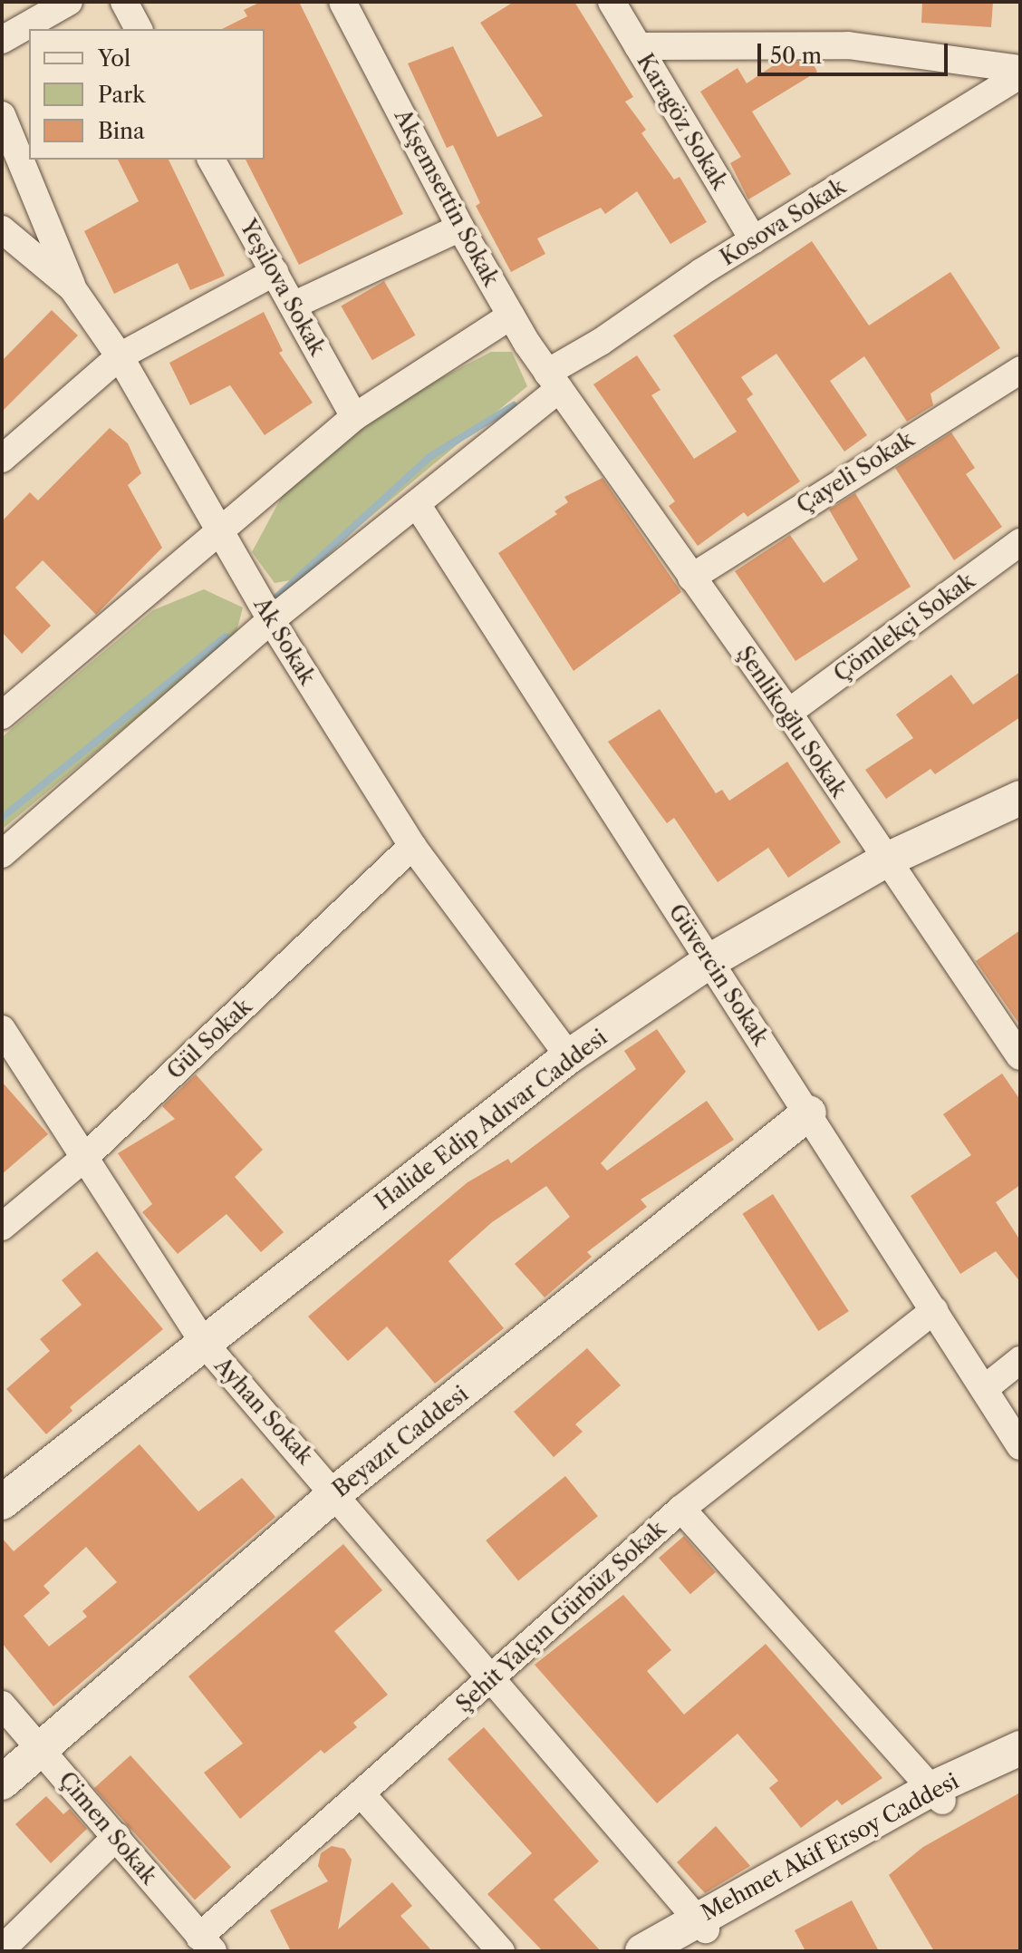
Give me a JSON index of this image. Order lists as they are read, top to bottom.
{
  "streets": {
    "street": [
      "Karagöz Sokak",
      "Akşemsettin Sokak",
      "Kosova Sokak",
      "Yeşilova Sokak",
      "Çayeli Sokak",
      "Çömlekçi Sokak",
      "Ak Sokak",
      "Şenlikoğlu Sokak",
      "Güvercin Sokak",
      "Gül Sokak",
      "Halide Edip Adıvar Caddesi",
      "Ayhan Sokak",
      "Beyazıt Caddesi",
      "Şehit Yalçın Gürbüz Sokak",
      "Çimen Sokak",
      "Mehmet Akif Ersoy Caddesi"
    ]
  },
  "crossings": [
    ["Karagöz Sokak", "Kosova Sokak"],
    ["Akşemsettin Sokak", "Kosova Sokak"],
    ["Akşemsettin Sokak", "Şenlikoğlu Sokak"],
    ["Kosova Sokak", "Ak Sokak"],
    ["Kosova Sokak", "Şenlikoğlu Sokak"],
    ["Kosova Sokak", "Güvercin Sokak"],
    ["Çayeli Sokak", "Şenlikoğlu Sokak"],
    ["Çömlekçi Sokak", "Şenlikoğlu Sokak"],
    ["Ak Sokak", "Gül Sokak"],
    ["Ak Sokak", "Halide Edip Adıvar Caddesi"],
    ["Şenlikoğlu Sokak", "Halide Edip Adıvar Caddesi"],
    ["Güvercin Sokak", "Halide Edip Adıvar Caddesi"],
    ["Güvercin Sokak", "Beyazıt Caddesi"],
    ["Güvercin Sokak", "Şehit Yalçın Gürbüz Sokak"],
    ["Gül Sokak", "Ayhan Sokak"],
    ["Halide Edip Adıvar Caddesi", "Ayhan Sokak"],
    ["Ayhan Sokak", "Beyazıt Caddesi"],
    ["Ayhan Sokak", "Şehit Yalçın Gürbüz Sokak"],
    ["Ayhan Sokak", "Mehmet Akif Ersoy Caddesi"],
    ["Beyazıt Caddesi", "Çimen Sokak"],
    ["Şehit Yalçın Gürbüz Sokak", "Çimen Sokak"]
  ],
  "legend": ["Yol", "Park", "Bina"],
  "scale_bar": "50 m"
}
